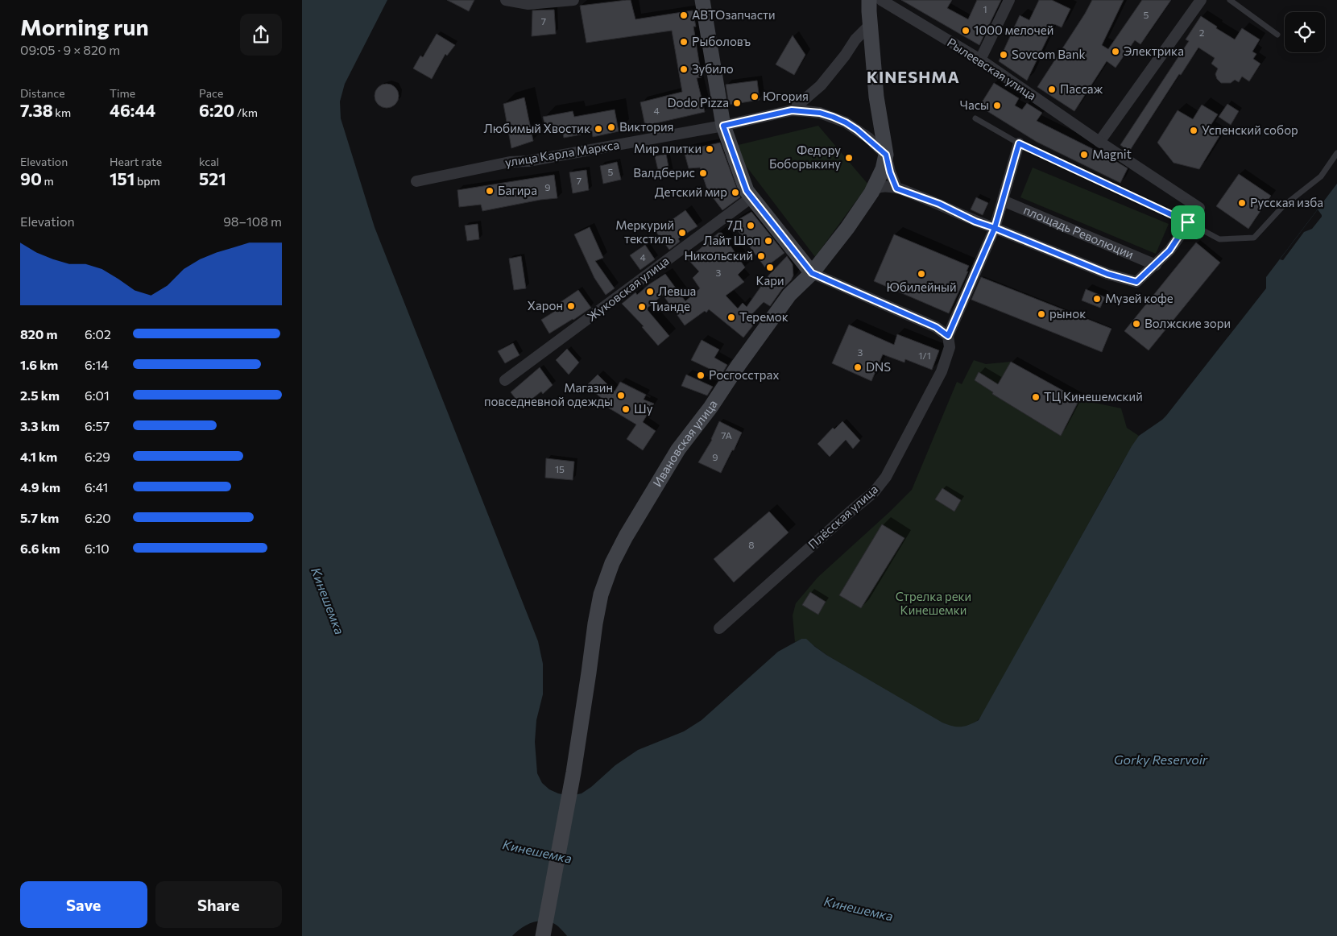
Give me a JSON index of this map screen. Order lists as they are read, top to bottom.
{
  "streets": {
    "main road": ["Ивановская улица"],
    "street": [
      "Рылеевская улица",
      "улица Карла Маркса",
      "площадь Революции",
      "Жуковская улица",
      "Плёсская улица"
    ]
  },
  "crossings": [
    ["Рылеевская улица", "площадь Революции"],
    ["улица Карла Маркса", "Ивановская улица"],
    ["площадь Революции", "Ивановская улица"]
  ],
  "districts": ["KINESHMA"],
  "water": ["Кинешемка", "Gorky Reservoir"],
  "parks": ["Стрелка реки Кинешемки"],
  "places": [
    "АВТОзапчасти",
    "1000 мелочей",
    "Рыболовъ",
    "Электрика",
    "Sovcom Bank",
    "Зубило",
    "Пассаж",
    "Югория",
    "Dodo Pizza",
    "Часы",
    "Виктория",
    "Любимый Хвостик",
    "Успенский собор",
    "Мир плитки",
    "Magnit",
    "Федору Боборыкину",
    "Валдберис",
    "Багира",
    "Детский мир",
    "Русская изба",
    "7Д",
    "Меркурий текстиль",
    "Лайт Шоп",
    "Никольский",
    "Кари",
    "Юбилейный",
    "Левша",
    "Музей кофе",
    "Харон",
    "Тианде",
    "рынок",
    "Теремок",
    "Волжские зори",
    "DNS",
    "Росгосстрах",
    "Магазин повседневной одежды",
    "ТЦ Кинешемский",
    "Шу"
  ],
  "house_numbers": [
    "1",
    "5",
    "7",
    "2",
    "4",
    "5",
    "7",
    "9",
    "4",
    "3",
    "3",
    "1/1",
    "7А",
    "9",
    "15",
    "8"
  ],
  "page": {
    "heading": ["Morning run", "09:05 · 9 × 820 m"],
    "stats": [
      ["Distance", "7.38 km"],
      ["Time", "46:44"],
      ["Pace", "6:20 /km"],
      ["Elevation", "90 m"],
      ["Heart rate", "151 bpm"],
      ["kcal", "521"]
    ],
    "chart": ["Elevation", "98–108 m"],
    "list": [
      {
        "name": "820 m",
        "note": "6:02"
      },
      {
        "name": "1.6 km",
        "note": "6:14"
      },
      {
        "name": "2.5 km",
        "note": "6:01"
      },
      {
        "name": "3.3 km",
        "note": "6:57"
      },
      {
        "name": "4.1 km",
        "note": "6:29"
      },
      {
        "name": "4.9 km",
        "note": "6:41"
      },
      {
        "name": "5.7 km",
        "note": "6:20"
      },
      {
        "name": "6.6 km",
        "note": "6:10"
      }
    ],
    "buttons": ["Save", "Share"]
  }
}
